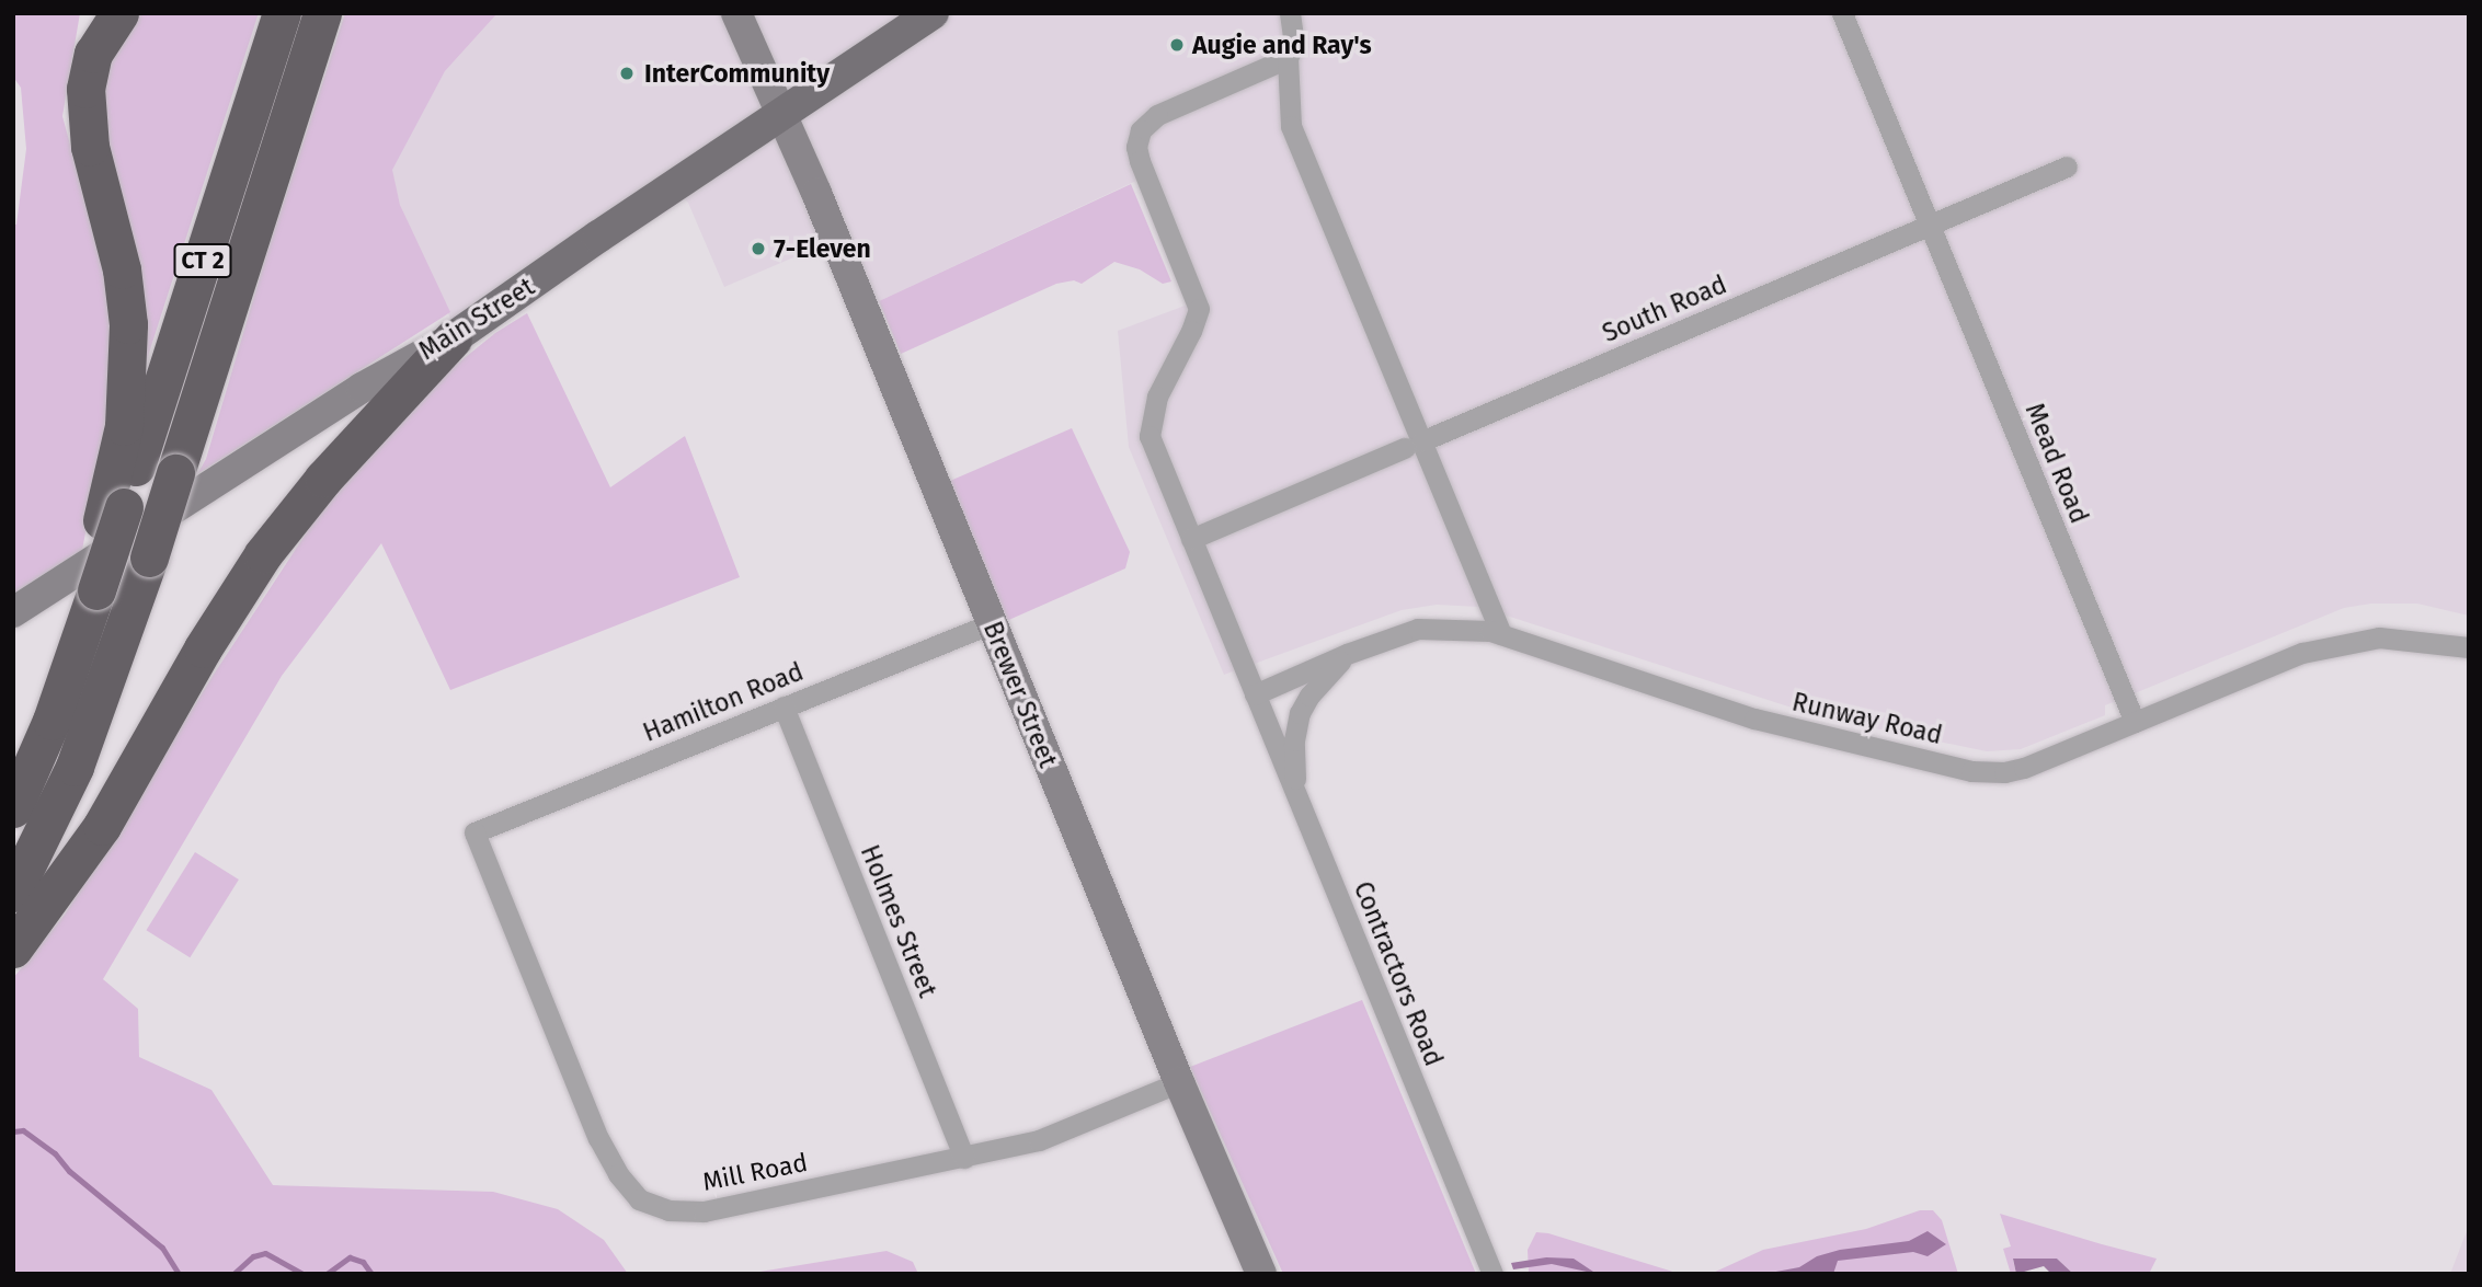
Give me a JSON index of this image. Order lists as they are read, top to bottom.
{
  "streets": {
    "highway": ["CT 2"],
    "main road": ["Main Street", "Brewer Street"],
    "street": [
      "South Road",
      "Mead Road",
      "Hamilton Road",
      "Runway Road",
      "Holmes Street",
      "Contractors Road",
      "Mill Road"
    ]
  },
  "crossings": [
    ["South Road", "Mead Road"],
    ["South Road", "Contractors Road"],
    ["Main Street", "Brewer Street"],
    ["Mead Road", "Runway Road"],
    ["Brewer Street", "Hamilton Road"],
    ["Brewer Street", "Mill Road"],
    ["Hamilton Road", "Holmes Street"],
    ["Hamilton Road", "Mill Road"],
    ["Runway Road", "Contractors Road"],
    ["Holmes Street", "Mill Road"]
  ],
  "places": ["Augie and Ray's", "InterCommunity", "7-Eleven"]
}
